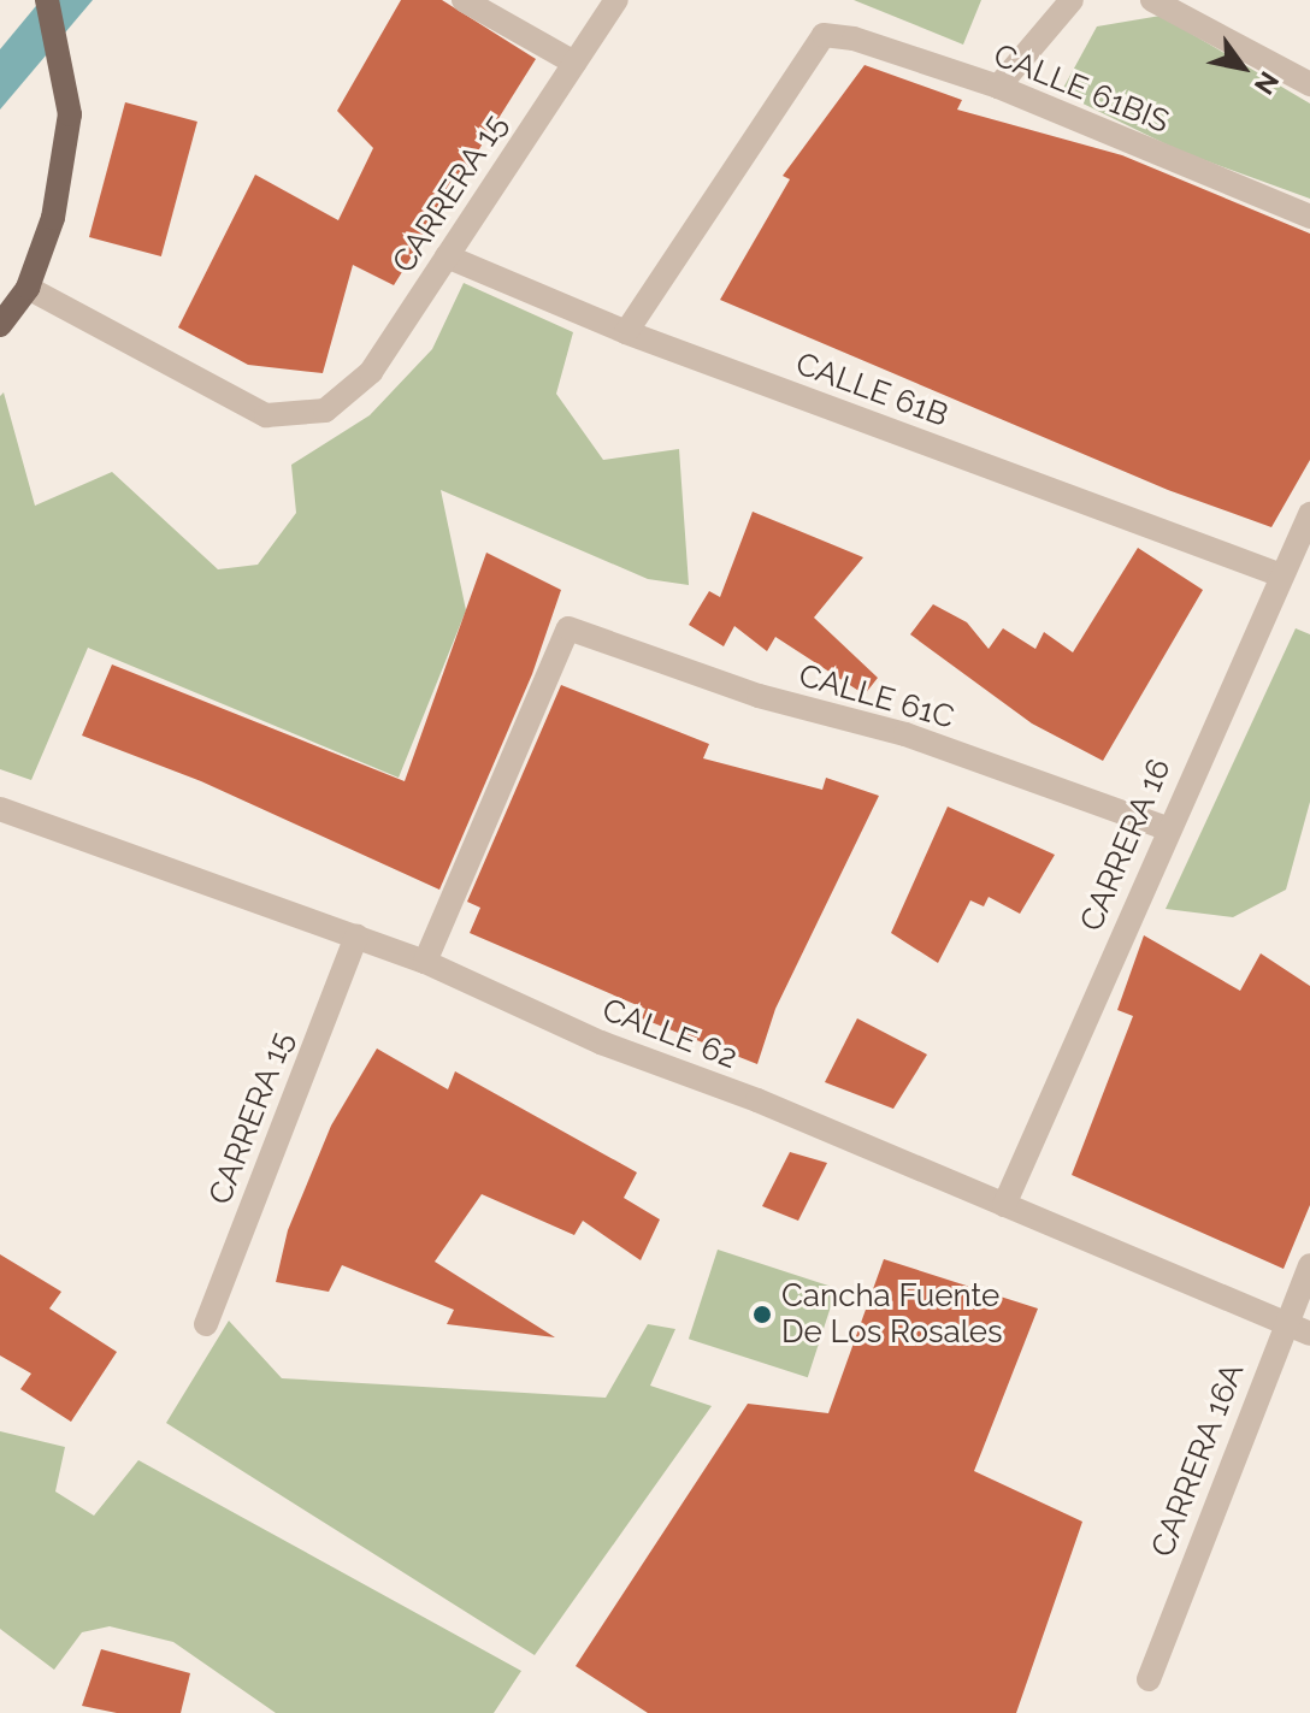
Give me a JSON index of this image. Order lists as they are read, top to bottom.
{
  "streets": {
    "street": [
      "CALLE 61BIS",
      "CARRERA 15",
      "CALLE 61B",
      "CALLE 61C",
      "CARRERA 16",
      "CALLE 62",
      "CARRERA 16A"
    ]
  },
  "crossings": [
    ["CALLE 61BIS", "CALLE 61B"],
    ["CARRERA 15", "CALLE 61B"],
    ["CARRERA 15", "CALLE 62"],
    ["CALLE 61B", "CARRERA 16"],
    ["CALLE 61C", "CARRERA 16"],
    ["CALLE 61C", "CALLE 62"],
    ["CARRERA 16", "CALLE 62"],
    ["CALLE 62", "CARRERA 16A"]
  ],
  "places": ["Cancha Fuente De Los Rosales"],
  "north": "bottom right"
}
